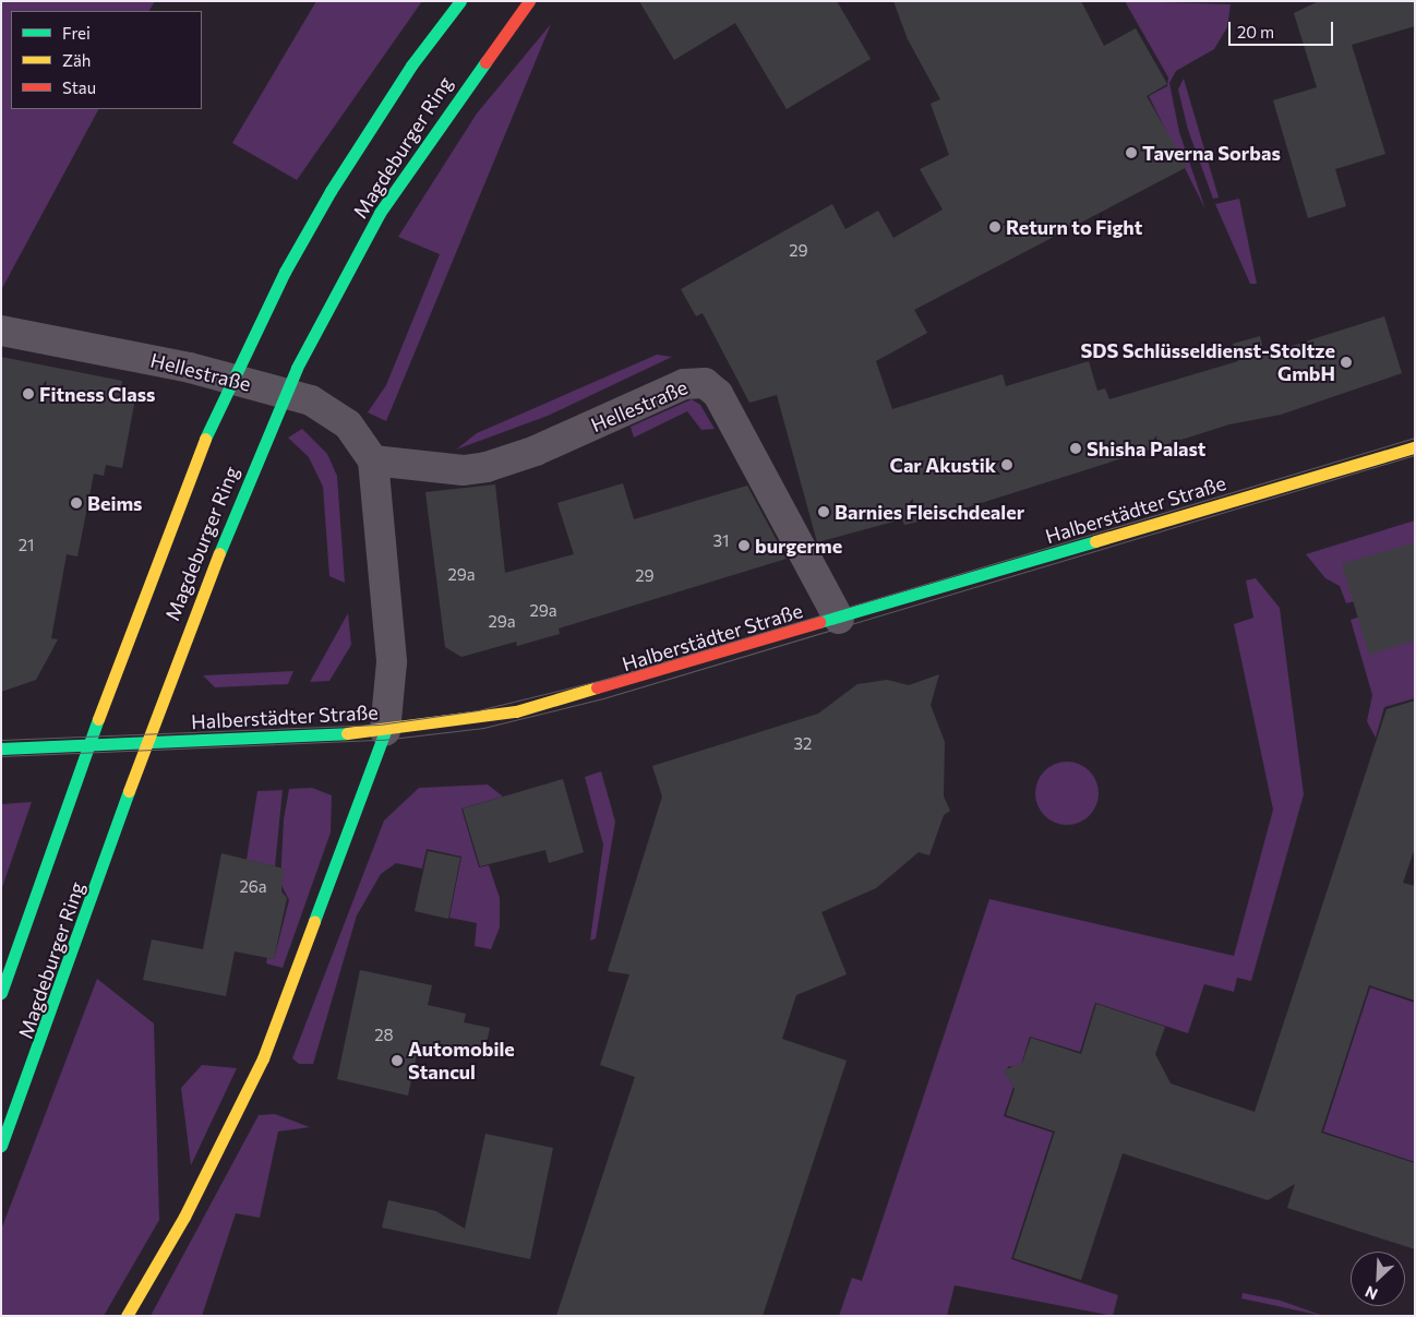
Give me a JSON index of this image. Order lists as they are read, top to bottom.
{
  "streets": {
    "main road": ["Magdeburger Ring", "Halberstädter Straße"],
    "street": ["Hellestraße"]
  },
  "crossings": [
    ["Hellestraße", "Halberstädter Straße"]
  ],
  "places": [
    "Taverna Sorbas",
    "Return to Fight",
    "SDS Schlüsseldienst-Stoltze GmbH",
    "Fitness Class",
    "Shisha Palast",
    "Car Akustik",
    "Beims",
    "Barnies Fleischdealer",
    "burgerme",
    "Automobile Stancul"
  ],
  "house_numbers": [
    "29",
    "31",
    "21",
    "29a",
    "29",
    "29a",
    "29a",
    "32",
    "26a",
    "28"
  ],
  "legend": ["Frei", "Zäh", "Stau"],
  "scale_bar": "20 m",
  "north": "bottom left"
}
